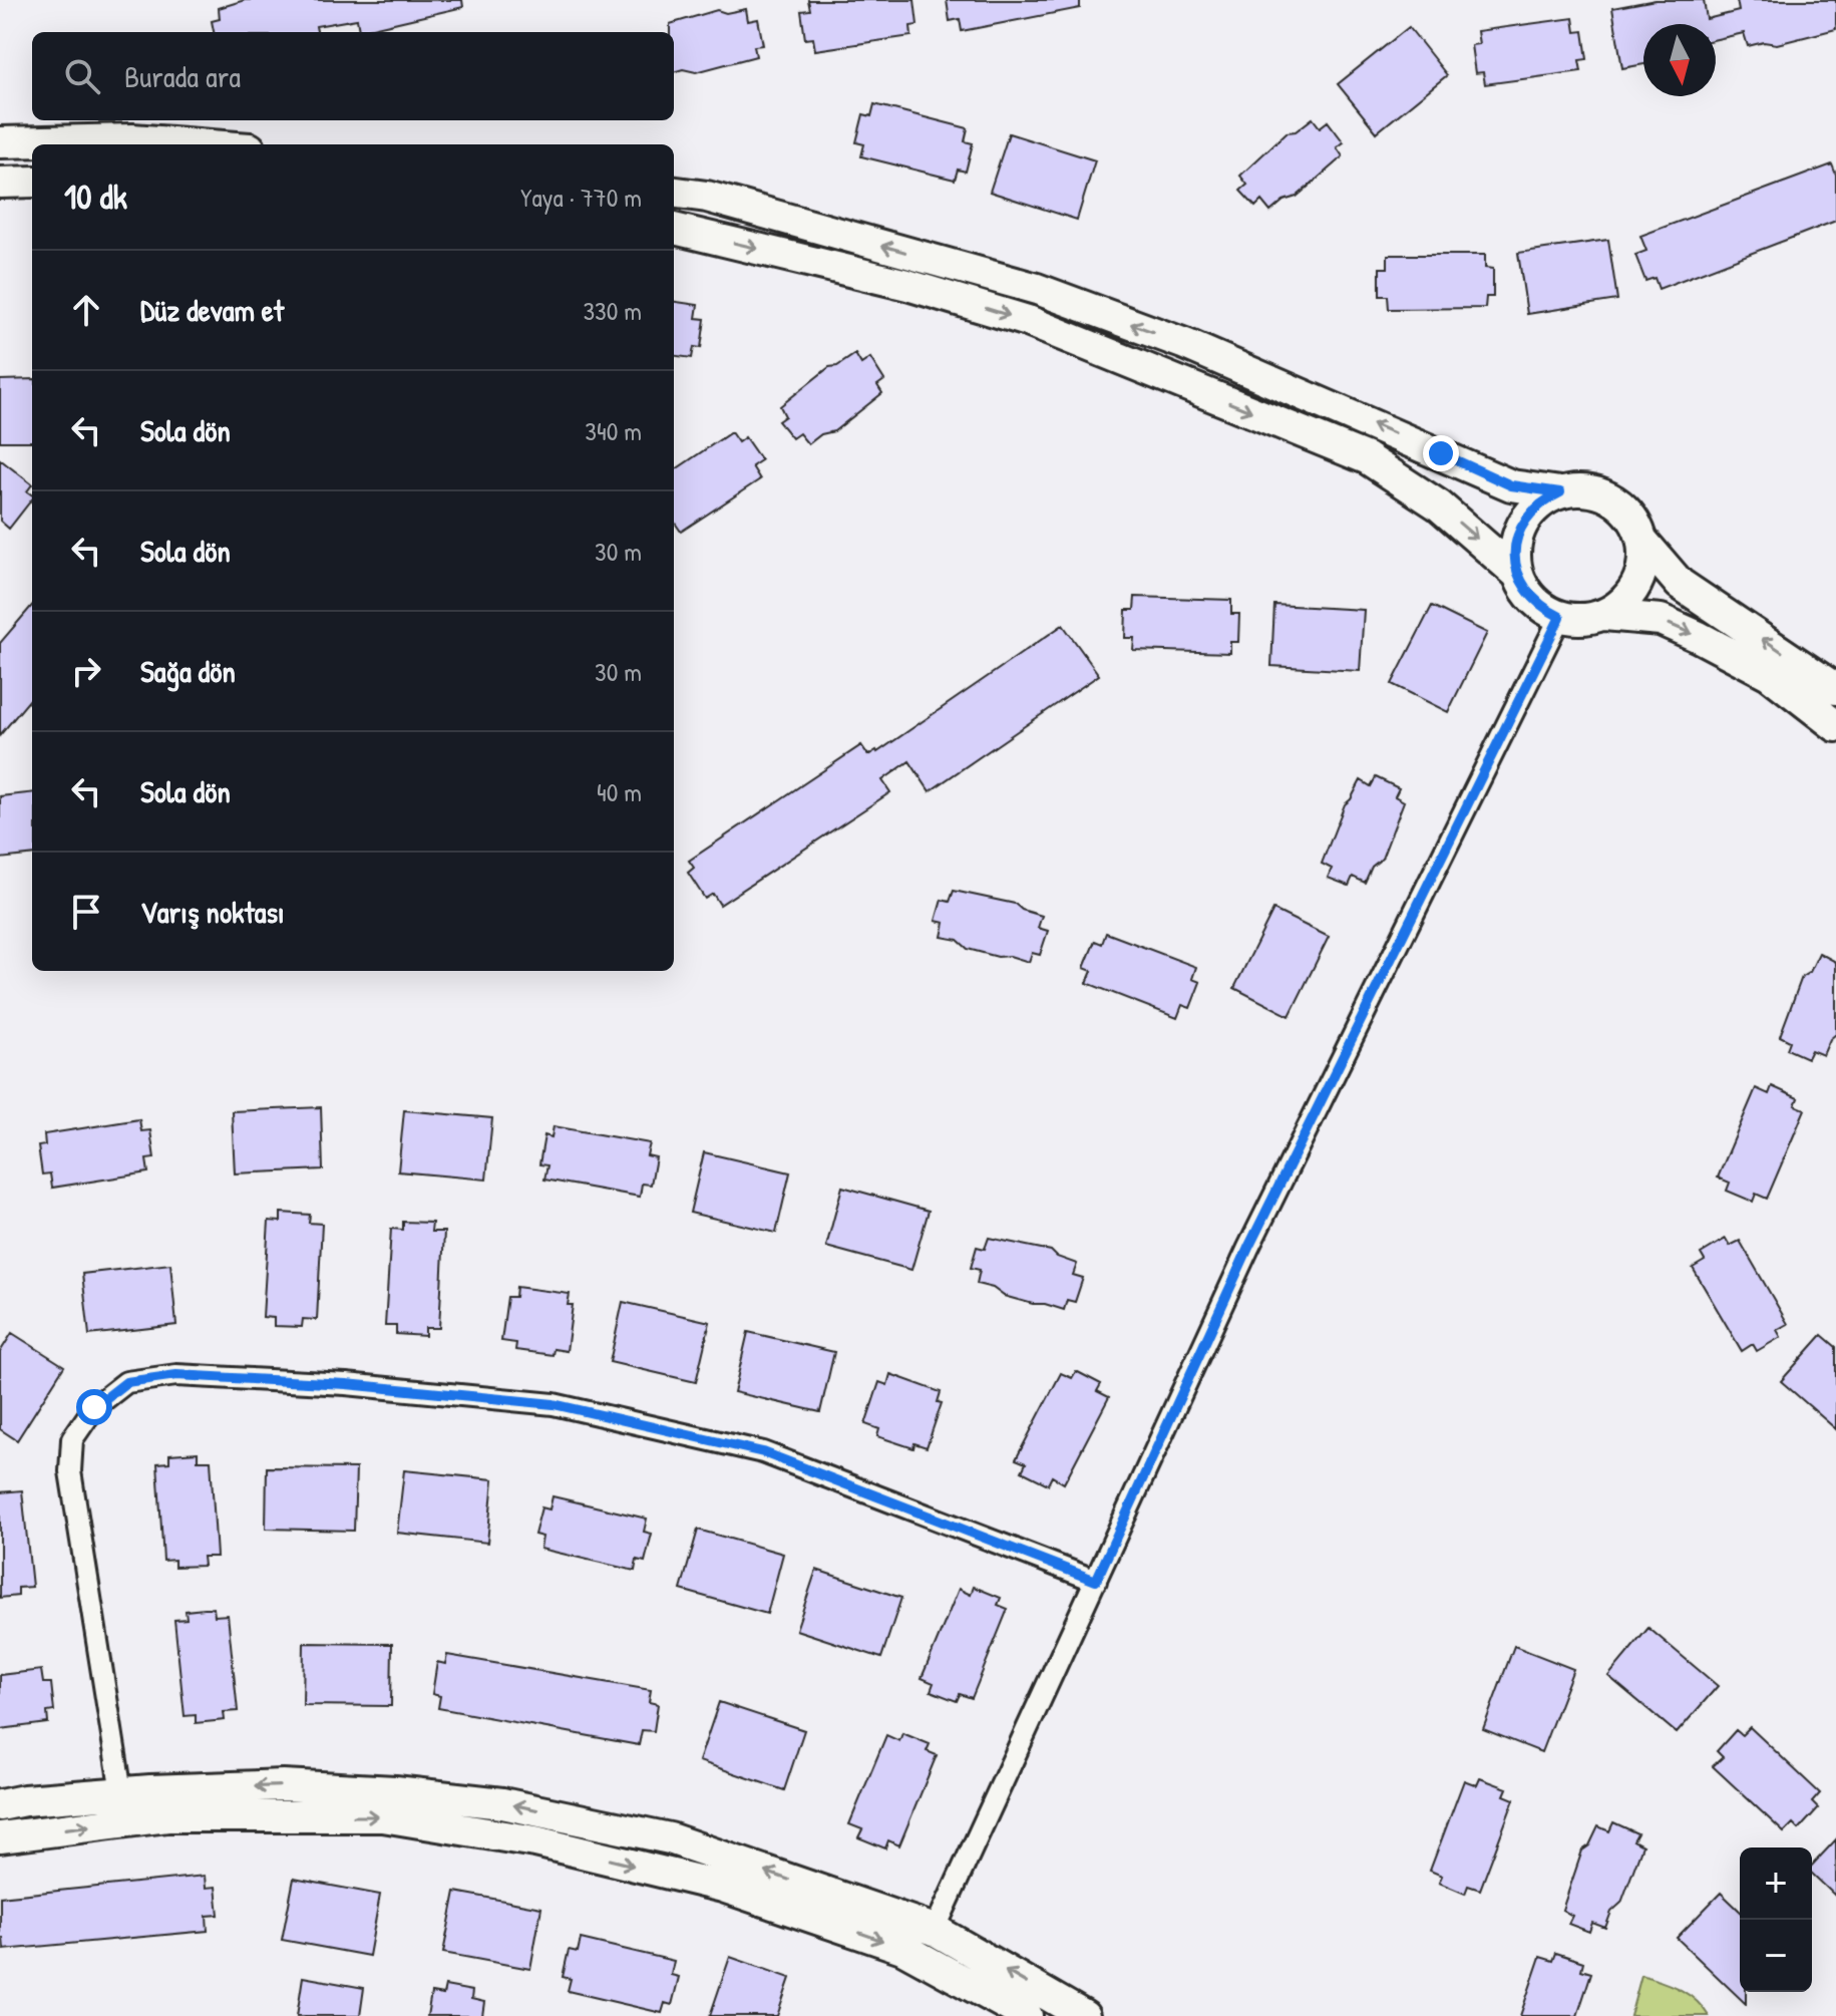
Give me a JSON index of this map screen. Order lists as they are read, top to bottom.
{
  "north": "bottom",
  "page": {
    "search": "Burada ara",
    "heading": ["10 dk", "Yaya · 770 m"],
    "list": [
      ["Düz devam et", "330 m"],
      ["Sola dön", "340 m"],
      ["Sola dön", "30 m"],
      ["Sağa dön", "30 m"],
      ["Sola dön", "40 m"],
      "Varış noktası"
    ],
    "map_buttons": ["+", "−"]
  }
}
